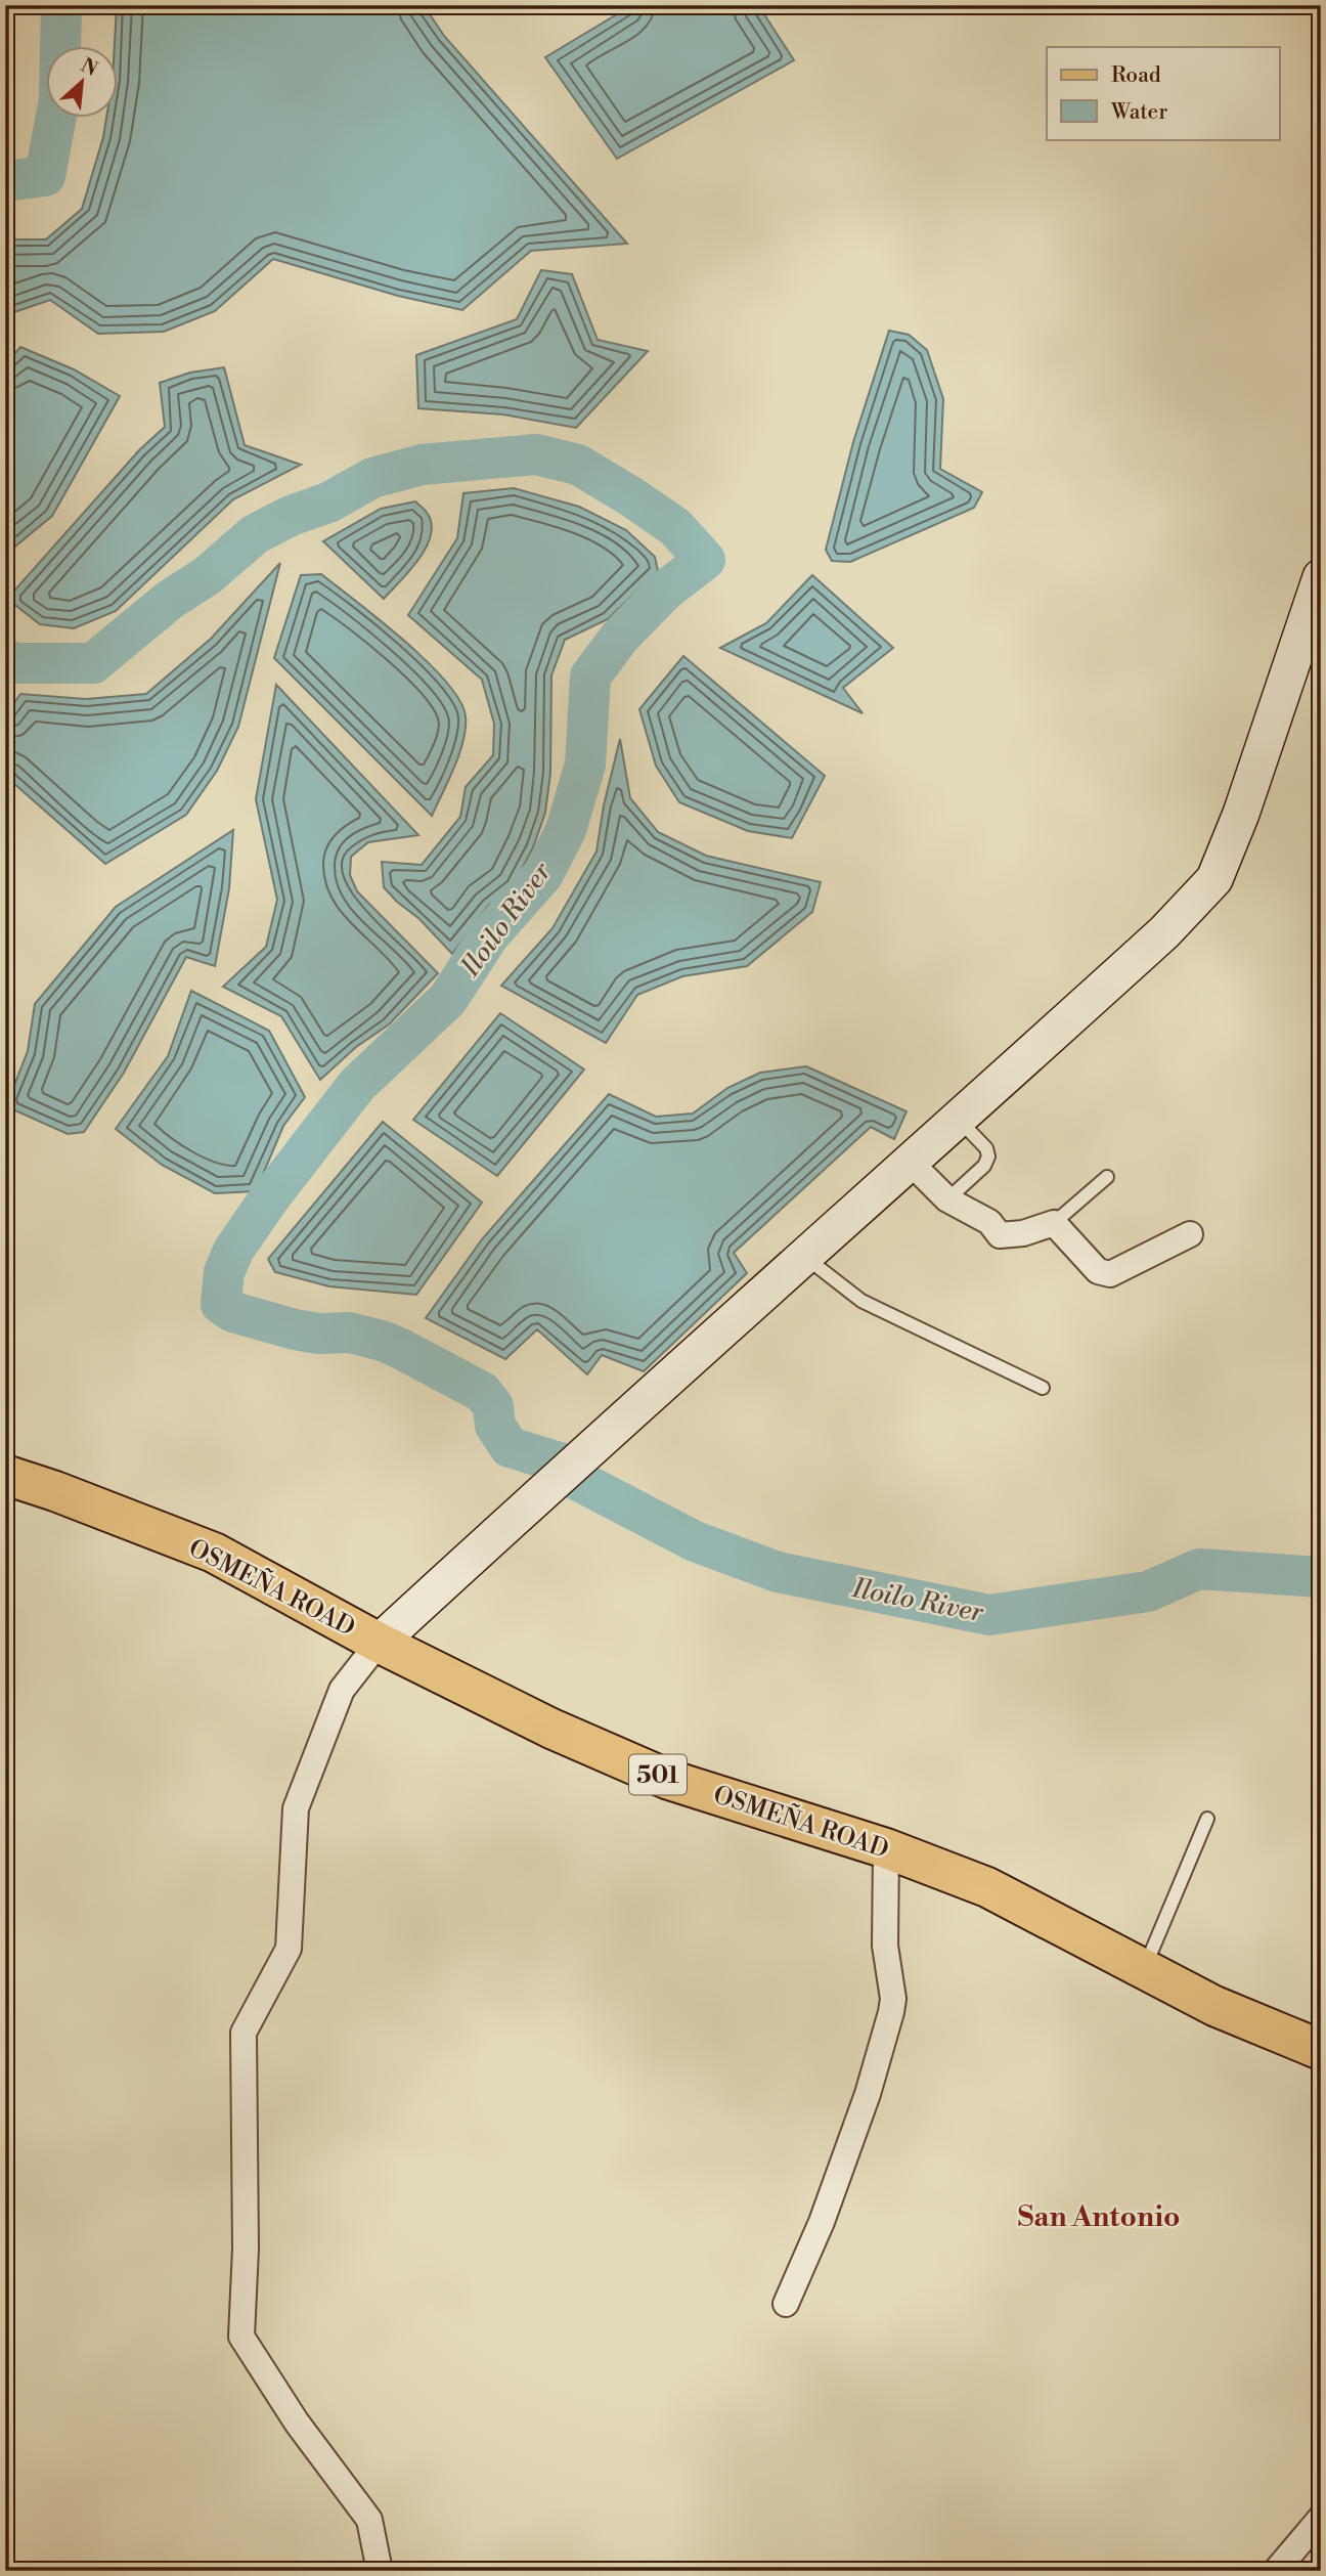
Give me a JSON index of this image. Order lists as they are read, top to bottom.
{
  "streets": {
    "main road": ["OSMEÑA ROAD", "501"]
  },
  "districts": ["San Antonio"],
  "water": ["Iloilo River"],
  "legend": ["Road", "Water"],
  "north": "top right"
}
